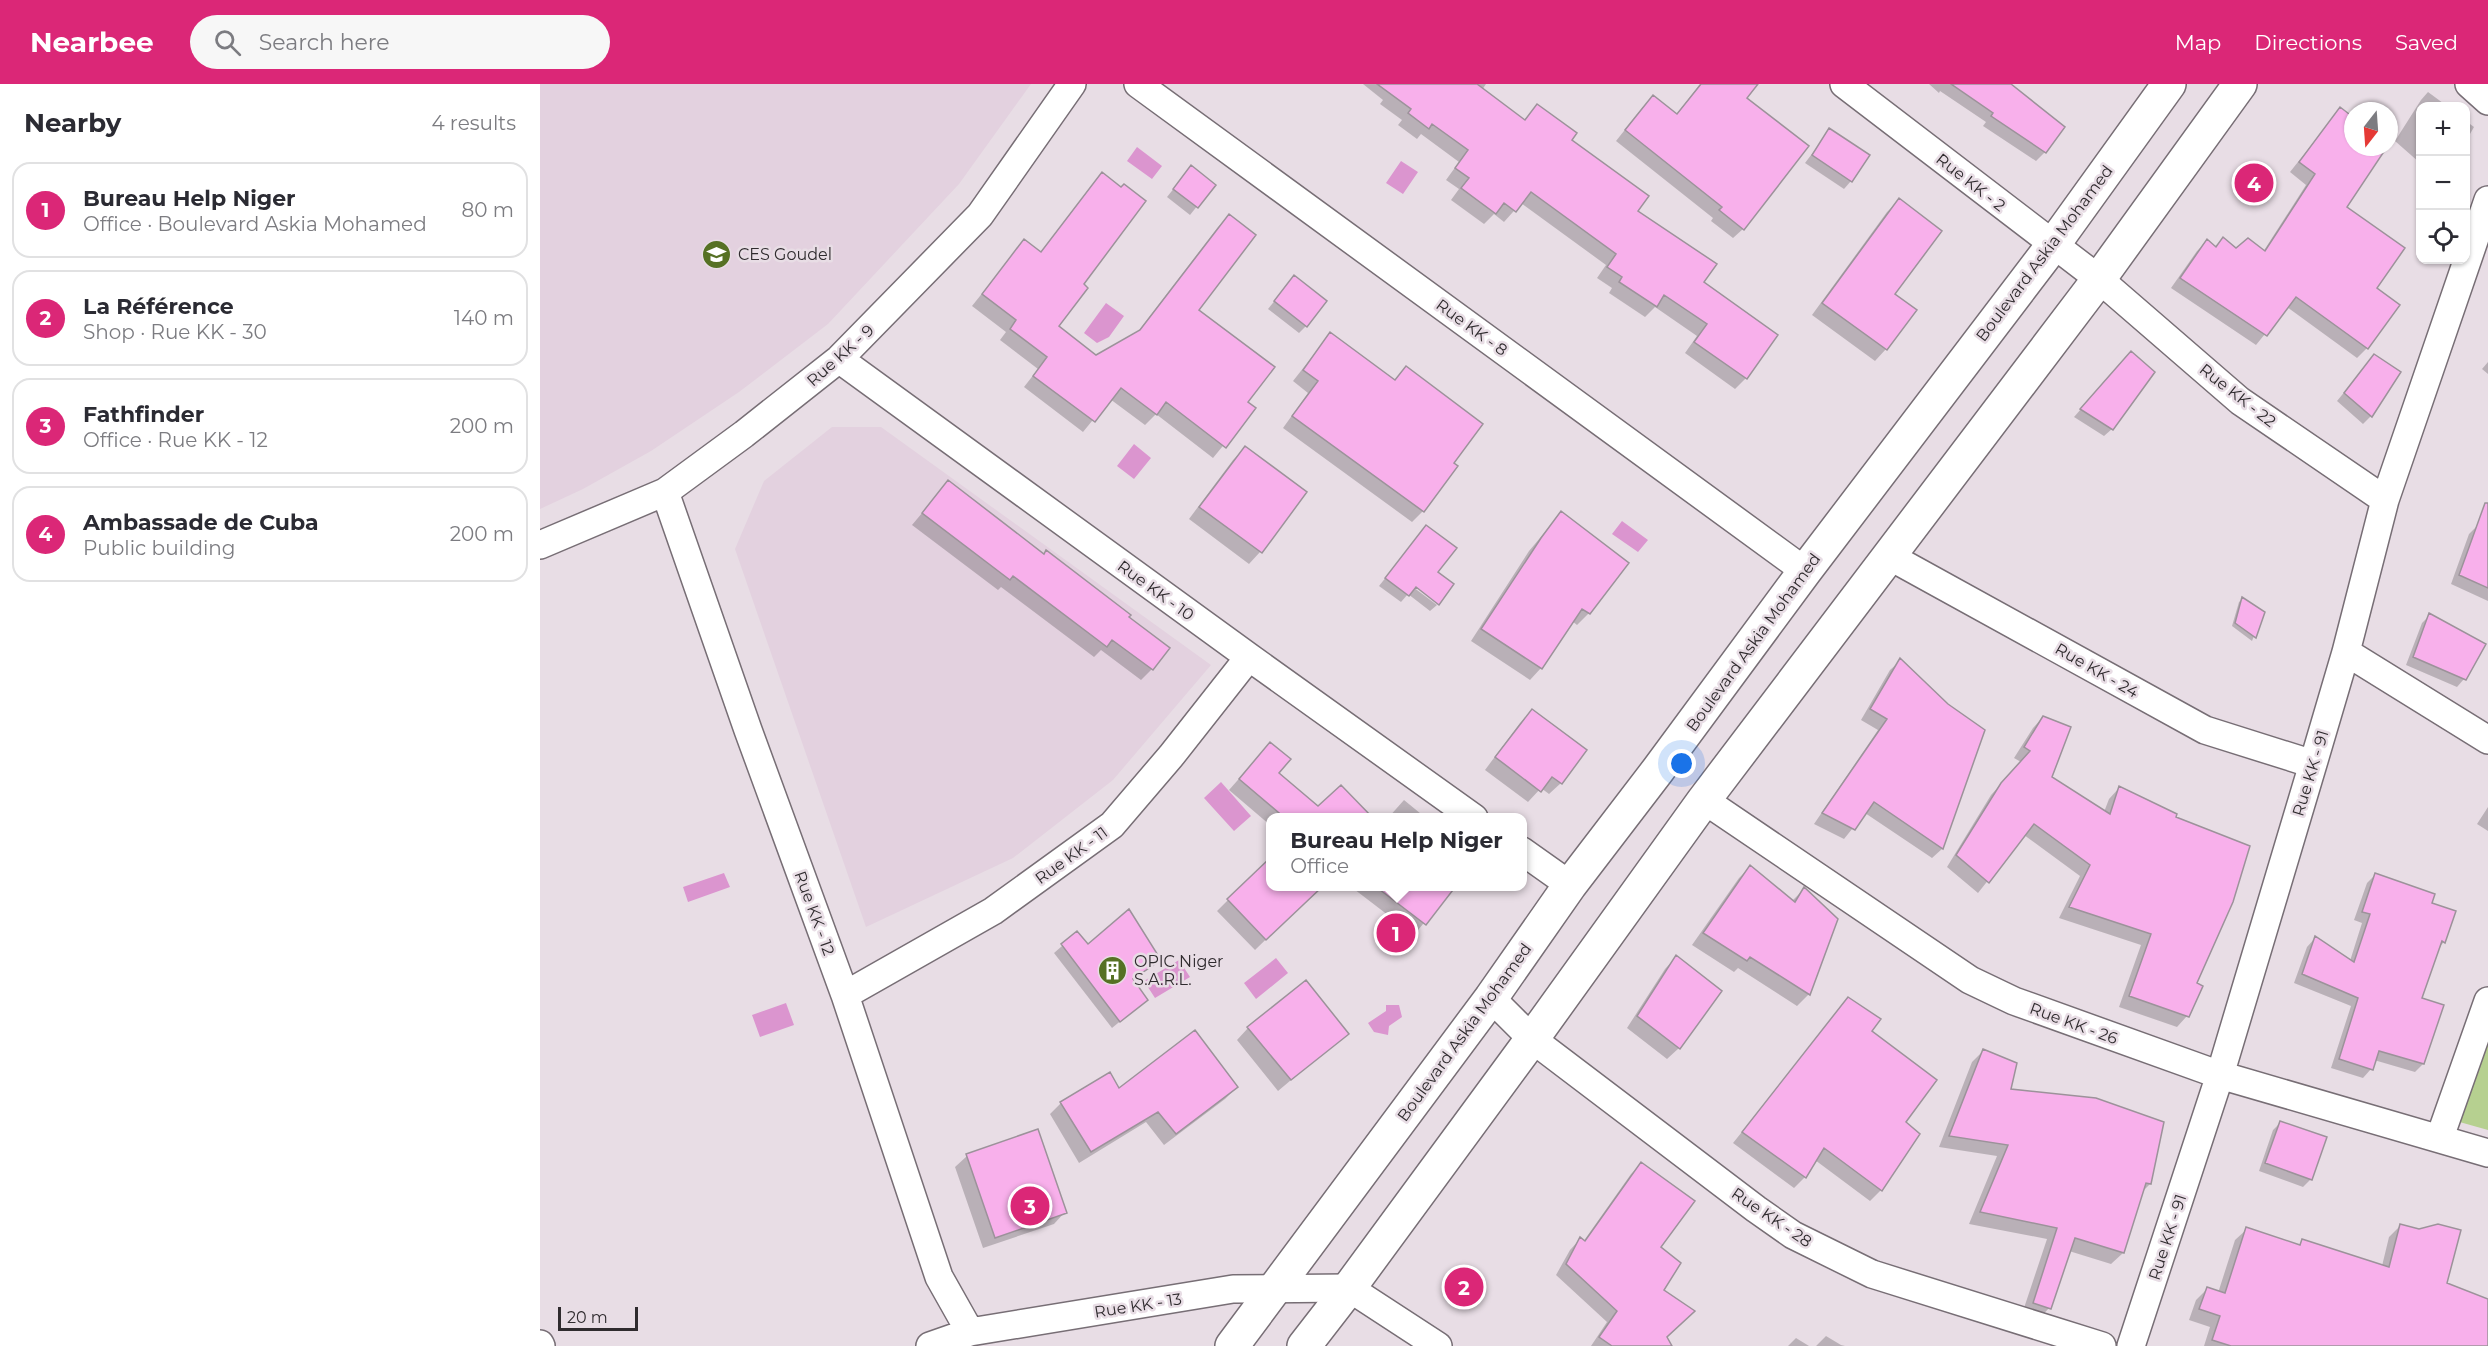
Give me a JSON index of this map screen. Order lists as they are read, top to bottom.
{
  "streets": {
    "main road": ["Boulevard Askia Mohamed"],
    "street": [
      "Rue KK - 2",
      "Rue KK - 8",
      "Rue KK - 9",
      "Rue KK - 22",
      "Rue KK - 10",
      "Rue KK - 24",
      "Rue KK - 91",
      "Rue KK - 11",
      "Rue KK - 12",
      "Rue KK - 26",
      "Rue KK - 28",
      "Rue KK - 13"
    ]
  },
  "crossings": [
    ["Rue KK - 2", "Boulevard Askia Mohamed"],
    ["Rue KK - 2", "Rue KK - 22"],
    ["Boulevard Askia Mohamed", "Rue KK - 8"],
    ["Boulevard Askia Mohamed", "Rue KK - 28"],
    ["Boulevard Askia Mohamed", "Rue KK - 13"],
    ["Rue KK - 9", "Rue KK - 10"],
    ["Rue KK - 9", "Rue KK - 12"],
    ["Rue KK - 22", "Rue KK - 91"],
    ["Rue KK - 10", "Rue KK - 11"],
    ["Rue KK - 24", "Rue KK - 91"],
    ["Rue KK - 91", "Rue KK - 26"],
    ["Rue KK - 11", "Rue KK - 12"],
    ["Rue KK - 12", "Rue KK - 13"]
  ],
  "places": {
    "school or university": ["CES Goudel"],
    "building": ["OPIC Niger S.A.R.L."]
  },
  "scale_bar": "20 m",
  "north": "bottom",
  "page": {
    "header": "Nearbee",
    "search": "Search here",
    "nav": ["Map", "Directions", "Saved"],
    "heading": ["Nearby", "4 results"],
    "map_buttons": ["+", "−"],
    "pins": [
      "4",
      "1",
      "3",
      "2"
    ],
    "list": [
      {
        "mark": "1",
        "name": "Bureau Help Niger",
        "note": "Office · Boulevard Askia Mohamed",
        "value": "80 m"
      },
      {
        "mark": "2",
        "name": "La Référence",
        "note": "Shop · Rue KK - 30",
        "value": "140 m"
      },
      {
        "mark": "3",
        "name": "Fathfinder",
        "note": "Office · Rue KK - 12",
        "value": "200 m"
      },
      {
        "mark": "4",
        "name": "Ambassade de Cuba",
        "note": "Public building",
        "value": "200 m"
      }
    ],
    "popup": ["Bureau Help Niger", "Office"],
    "scale": "20 m"
  }
}
